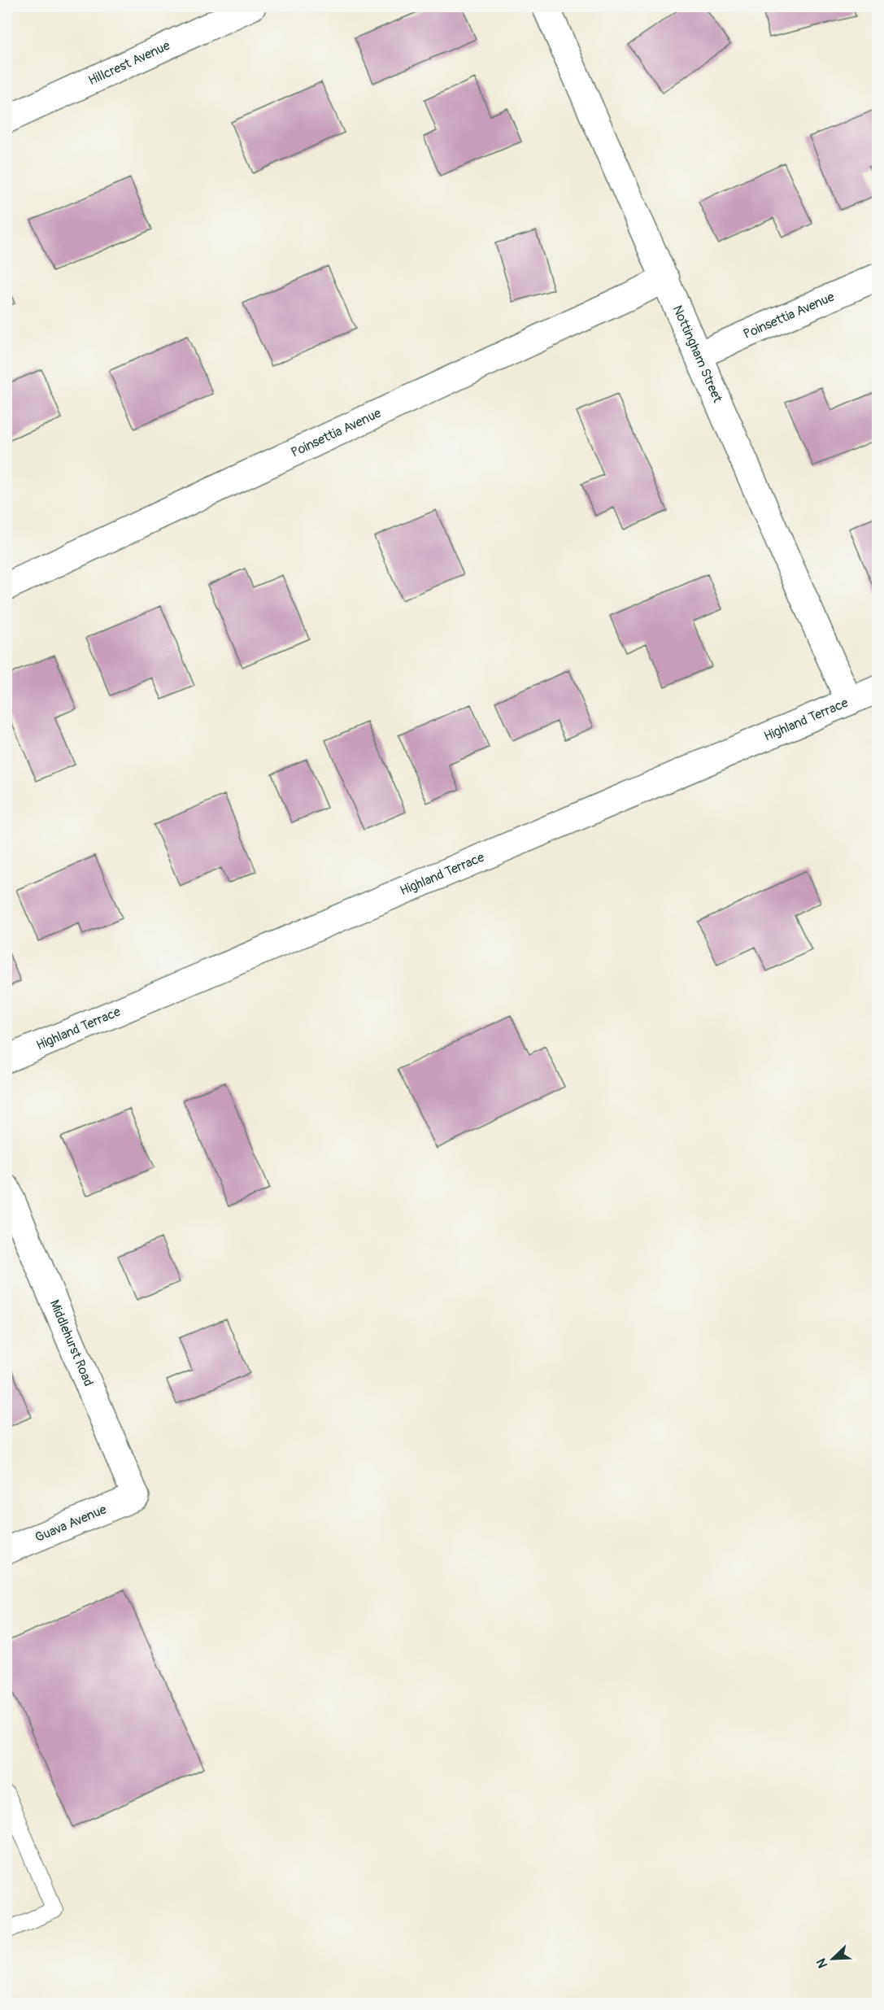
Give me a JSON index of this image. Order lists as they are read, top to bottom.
{
  "streets": {
    "street": [
      "Hillcrest Avenue",
      "Poinsettia Avenue",
      "Nottingham Street",
      "Highland Terrace",
      "Middlehurst Road",
      "Guava Avenue"
    ]
  },
  "crossings": [
    ["Poinsettia Avenue", "Nottingham Street"],
    ["Nottingham Street", "Highland Terrace"],
    ["Middlehurst Road", "Guava Avenue"]
  ],
  "north": "bottom left"
}
